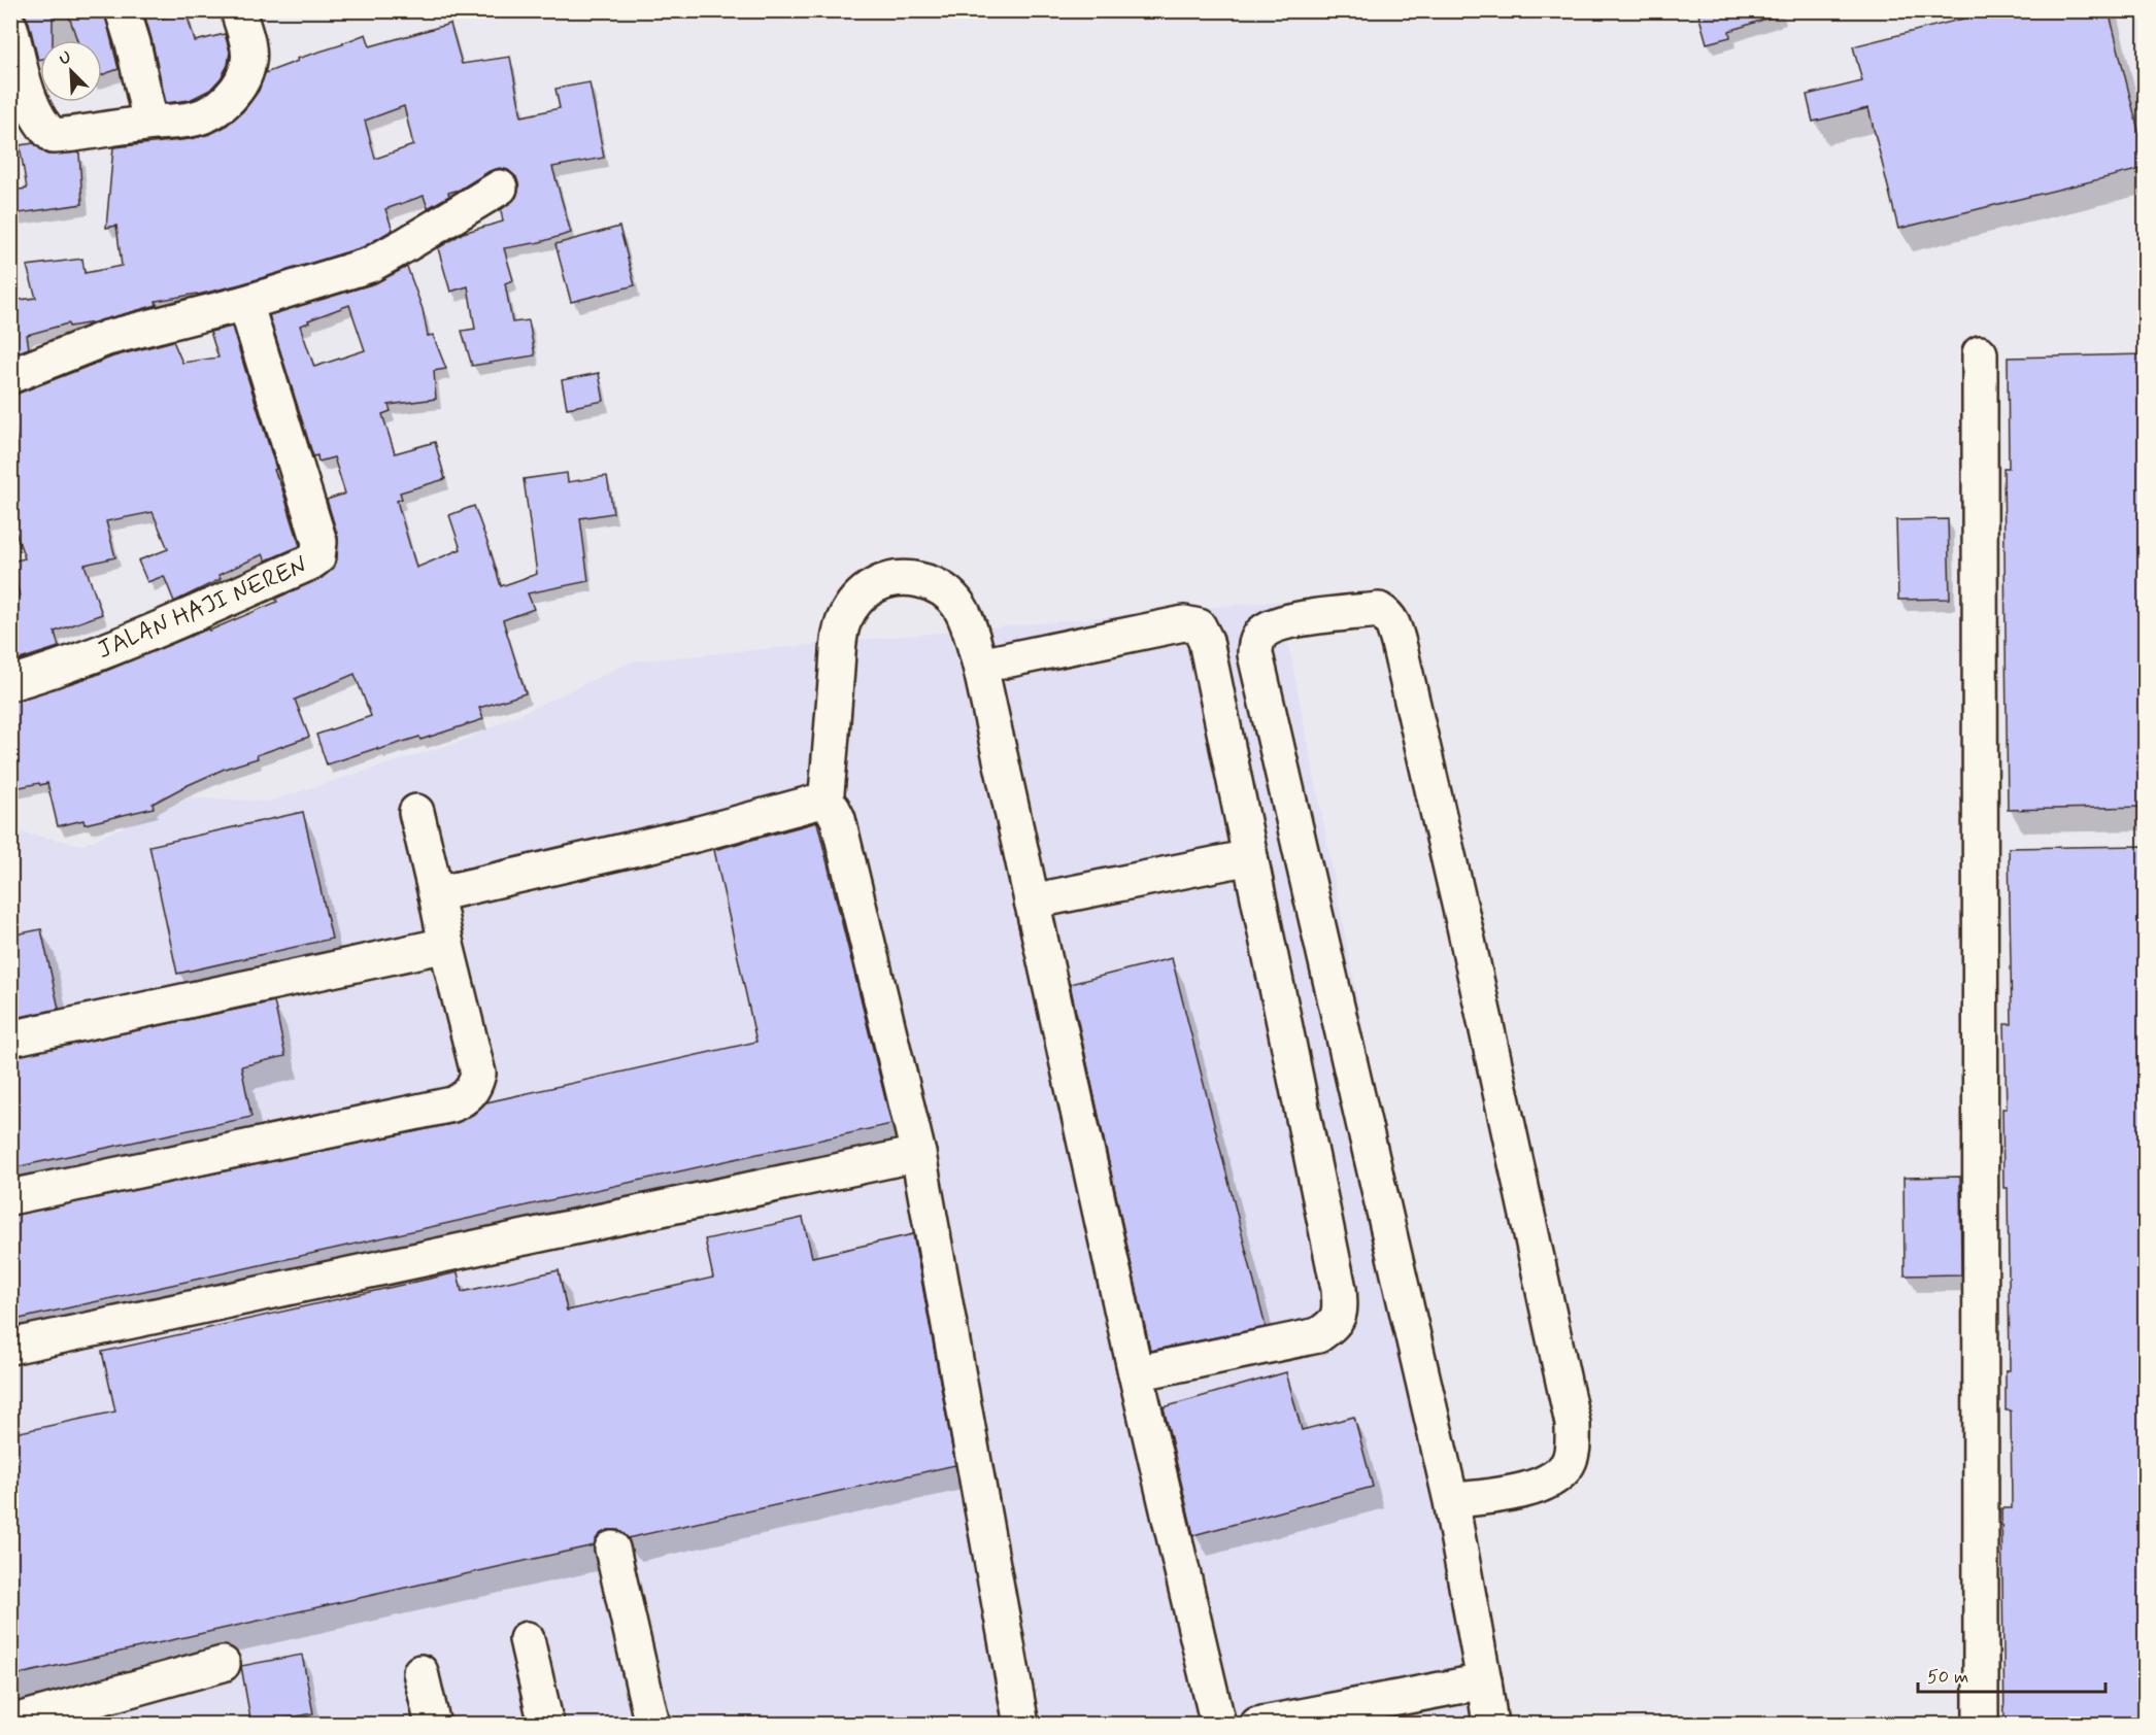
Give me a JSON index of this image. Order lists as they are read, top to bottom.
{
  "streets": {
    "street": ["JALAN HAJI NEREN"]
  },
  "scale_bar": "50 m",
  "north": "top left"
}
